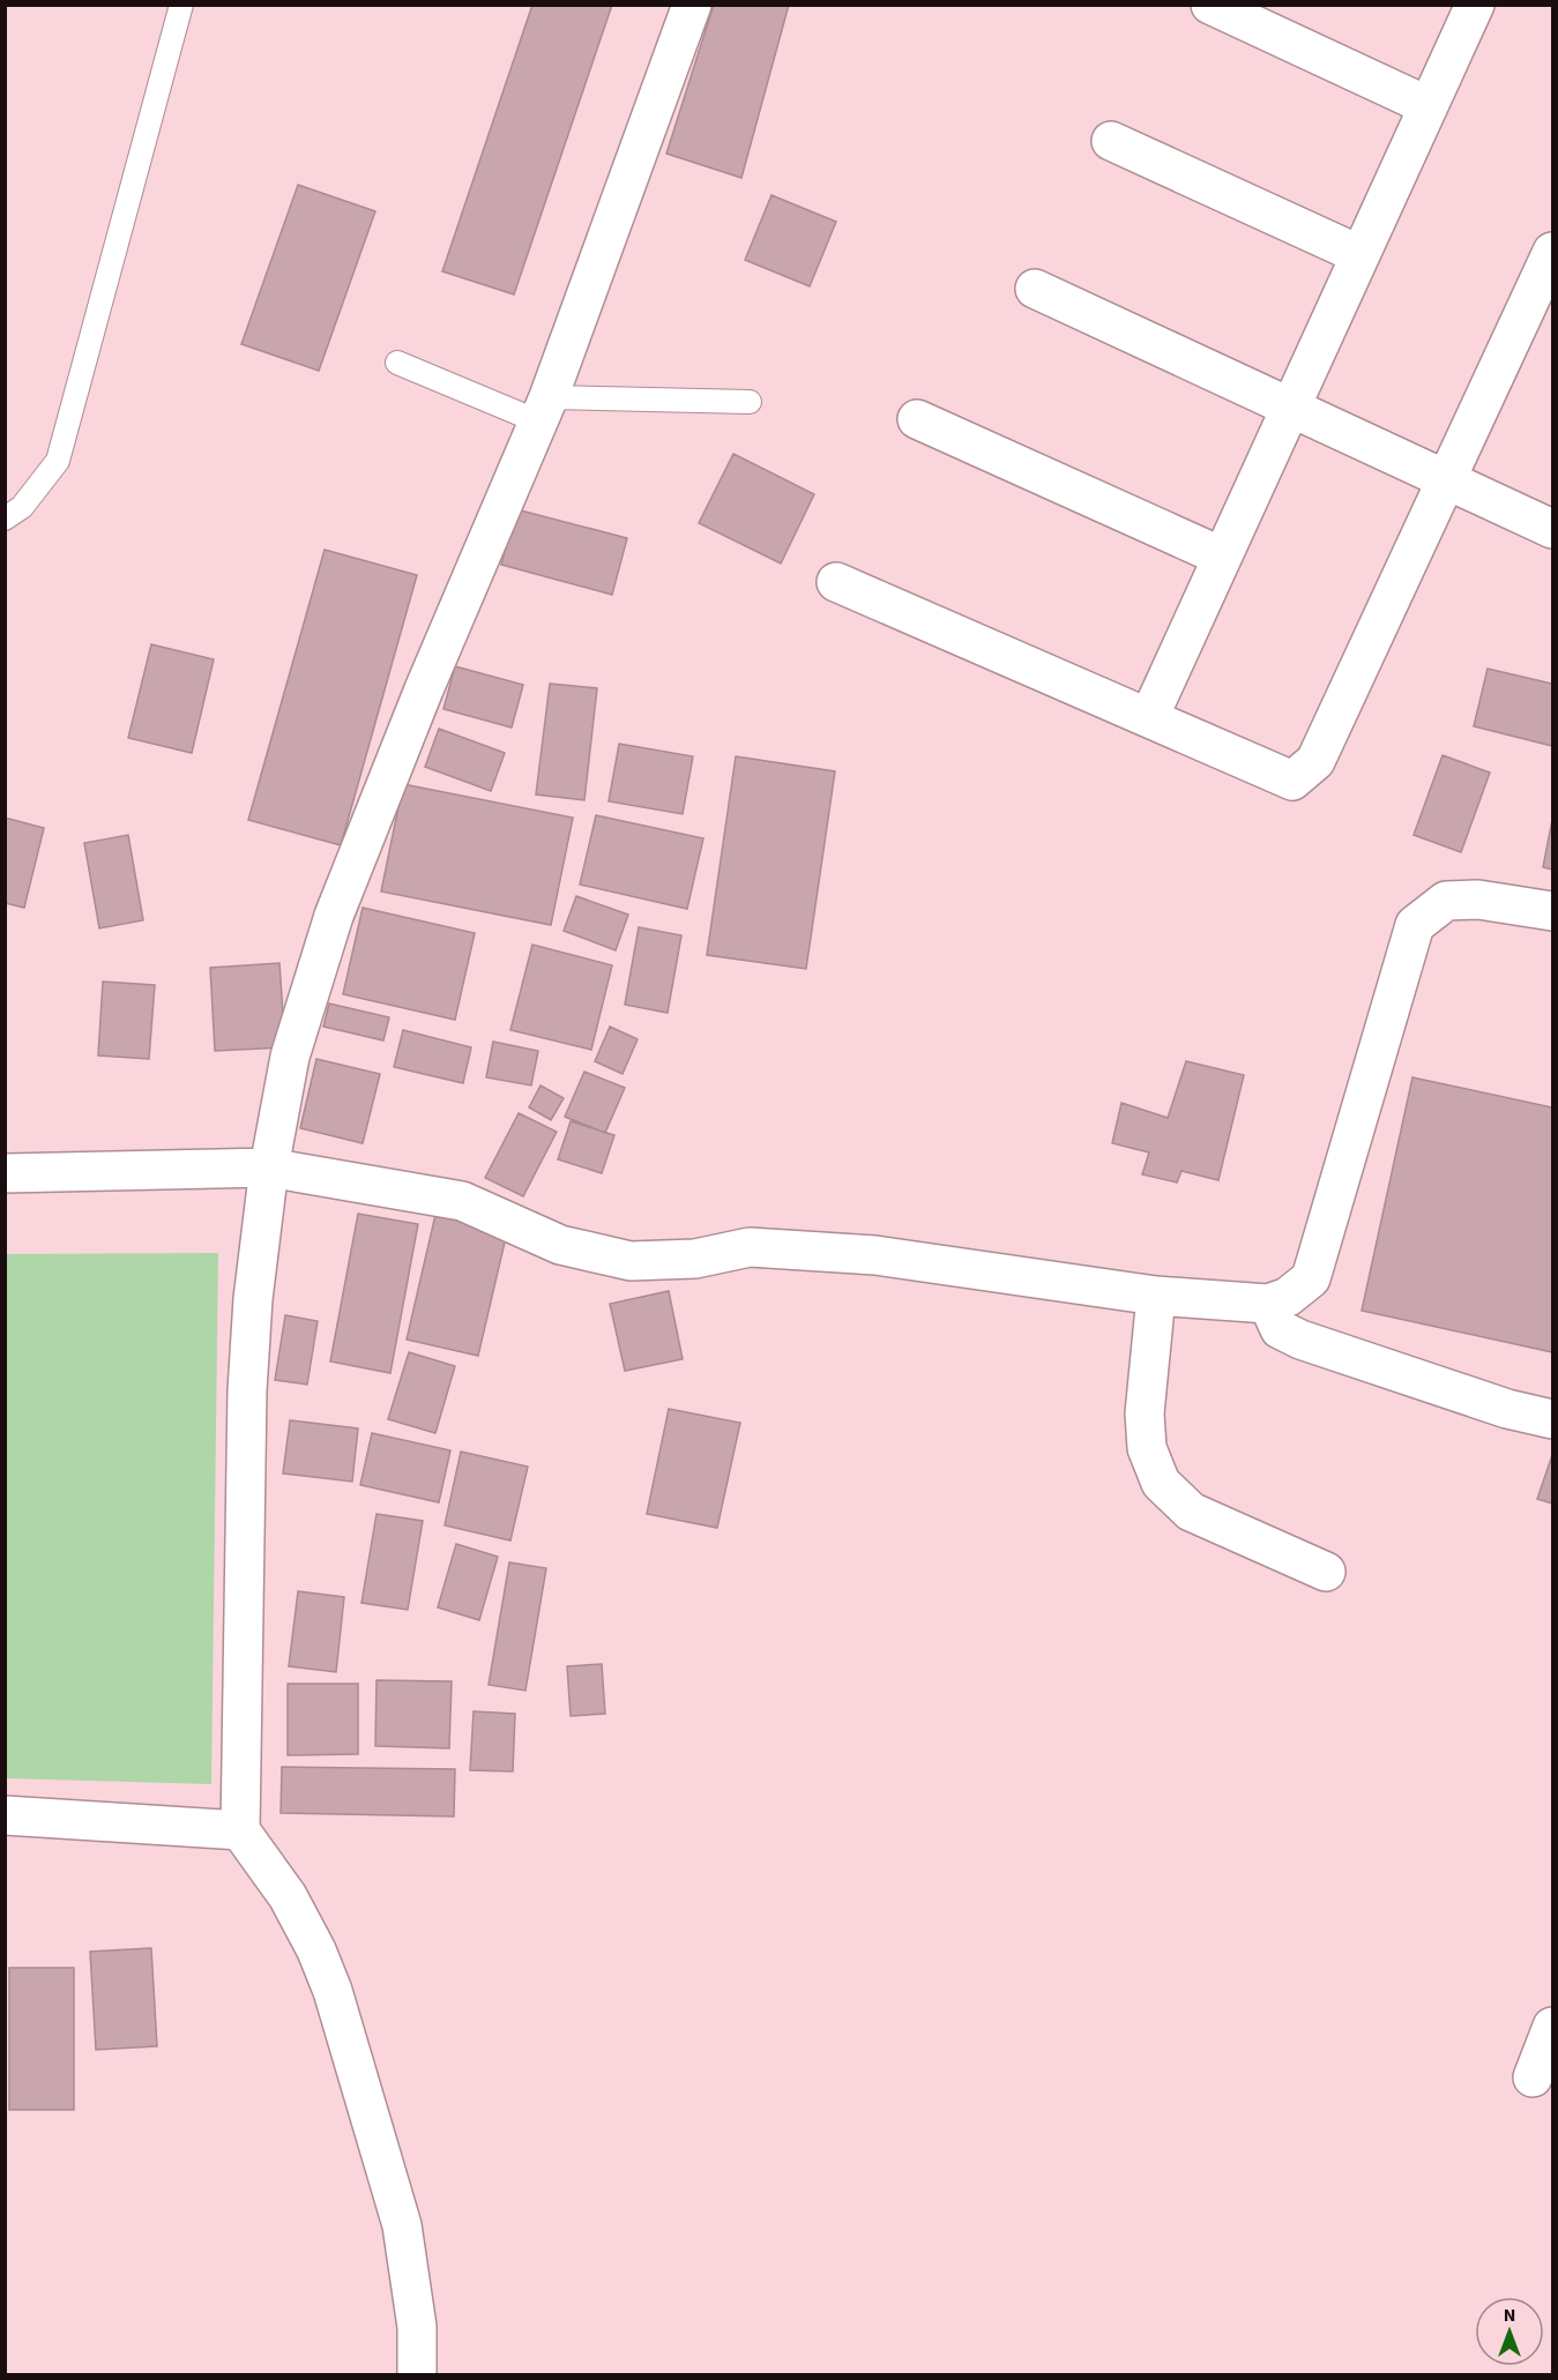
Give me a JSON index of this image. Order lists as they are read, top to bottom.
{
  "north": "top"
}
